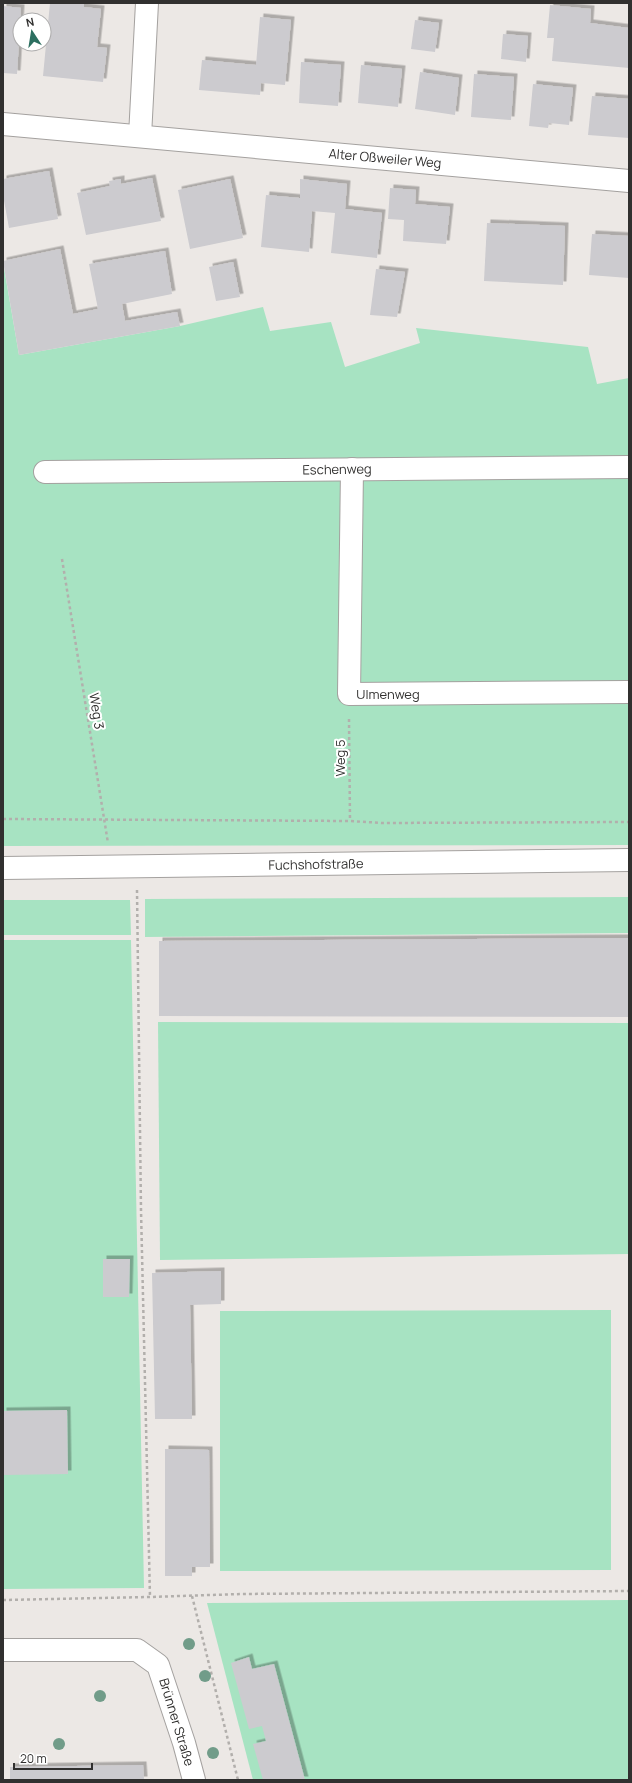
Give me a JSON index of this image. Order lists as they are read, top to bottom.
{
  "streets": {
    "street": [
      "Alter Oßweiler Weg",
      "Eschenweg",
      "Ulmenweg",
      "Fuchshofstraße",
      "Brünner Straße"
    ],
    "path": ["Weg 3", "Weg 5"]
  },
  "crossings": [
    ["Eschenweg", "Ulmenweg"],
    ["Ulmenweg", "Weg 5"],
    ["Weg 3", "Fuchshofstraße"]
  ],
  "scale_bar": "20 m",
  "north": "top"
}
